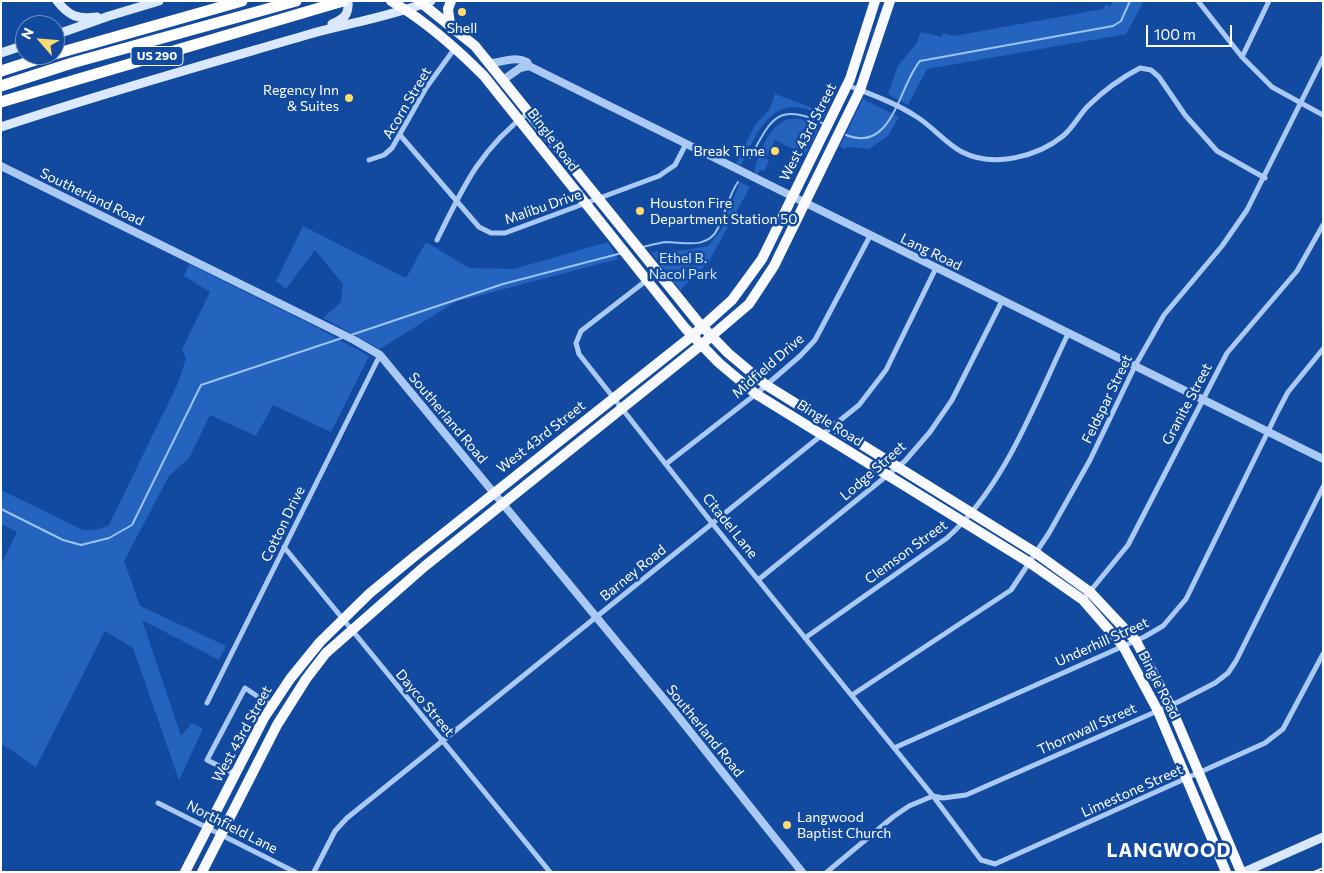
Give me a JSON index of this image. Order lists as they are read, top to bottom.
{
  "streets": {
    "highway": ["US 290"],
    "main road": ["West 43rd Street", "Bingle Road"],
    "street": [
      "Acorn Street",
      "Southerland Road",
      "Malibu Drive",
      "Lang Road",
      "Midfield Drive",
      "Feldspar Street",
      "Granite Street",
      "Lodge Street",
      "Cotton Drive",
      "Citadel Lane",
      "Clemson Street",
      "Barney Road",
      "Underhill Street",
      "Dayco Street",
      "Thornwall Street",
      "Limestone Street",
      "Northfield Lane"
    ]
  },
  "crossings": [
    ["Acorn Street", "Bingle Road"],
    ["Acorn Street", "Malibu Drive"],
    ["West 43rd Street", "Bingle Road"],
    ["West 43rd Street", "Southerland Road"],
    ["West 43rd Street", "Lang Road"],
    ["West 43rd Street", "Citadel Lane"],
    ["West 43rd Street", "Dayco Street"],
    ["West 43rd Street", "Northfield Lane"],
    ["Bingle Road", "Malibu Drive"],
    ["Bingle Road", "Lang Road"],
    ["Bingle Road", "Midfield Drive"],
    ["Bingle Road", "Feldspar Street"],
    ["Bingle Road", "Granite Street"],
    ["Bingle Road", "Lodge Street"],
    ["Bingle Road", "Citadel Lane"],
    ["Bingle Road", "Clemson Street"],
    ["Bingle Road", "Barney Road"],
    ["Bingle Road", "Underhill Street"],
    ["Bingle Road", "Thornwall Street"],
    ["Bingle Road", "Limestone Street"],
    ["Southerland Road", "Cotton Drive"],
    ["Southerland Road", "Barney Road"],
    ["Malibu Drive", "Lang Road"],
    ["Lang Road", "Midfield Drive"],
    ["Lang Road", "Feldspar Street"],
    ["Lang Road", "Granite Street"],
    ["Lang Road", "Lodge Street"],
    ["Lang Road", "Clemson Street"],
    ["Lang Road", "Barney Road"],
    ["Lang Road", "Underhill Street"],
    ["Midfield Drive", "Citadel Lane"],
    ["Feldspar Street", "Citadel Lane"],
    ["Lodge Street", "Citadel Lane"],
    ["Cotton Drive", "Dayco Street"],
    ["Citadel Lane", "Clemson Street"],
    ["Citadel Lane", "Barney Road"],
    ["Citadel Lane", "Underhill Street"],
    ["Citadel Lane", "Thornwall Street"],
    ["Citadel Lane", "Limestone Street"],
    ["Barney Road", "Dayco Street"],
    ["Thornwall Street", "Limestone Street"]
  ],
  "districts": ["LANGWOOD"],
  "parks": ["Ethel B. Nacol Park"],
  "places": [
    "Shell",
    "Regency Inn & Suites",
    "Break Time",
    "Houston Fire Department Station 50",
    "Langwood Baptist Church"
  ],
  "scale_bar": "100 m",
  "north": "top left"
}
